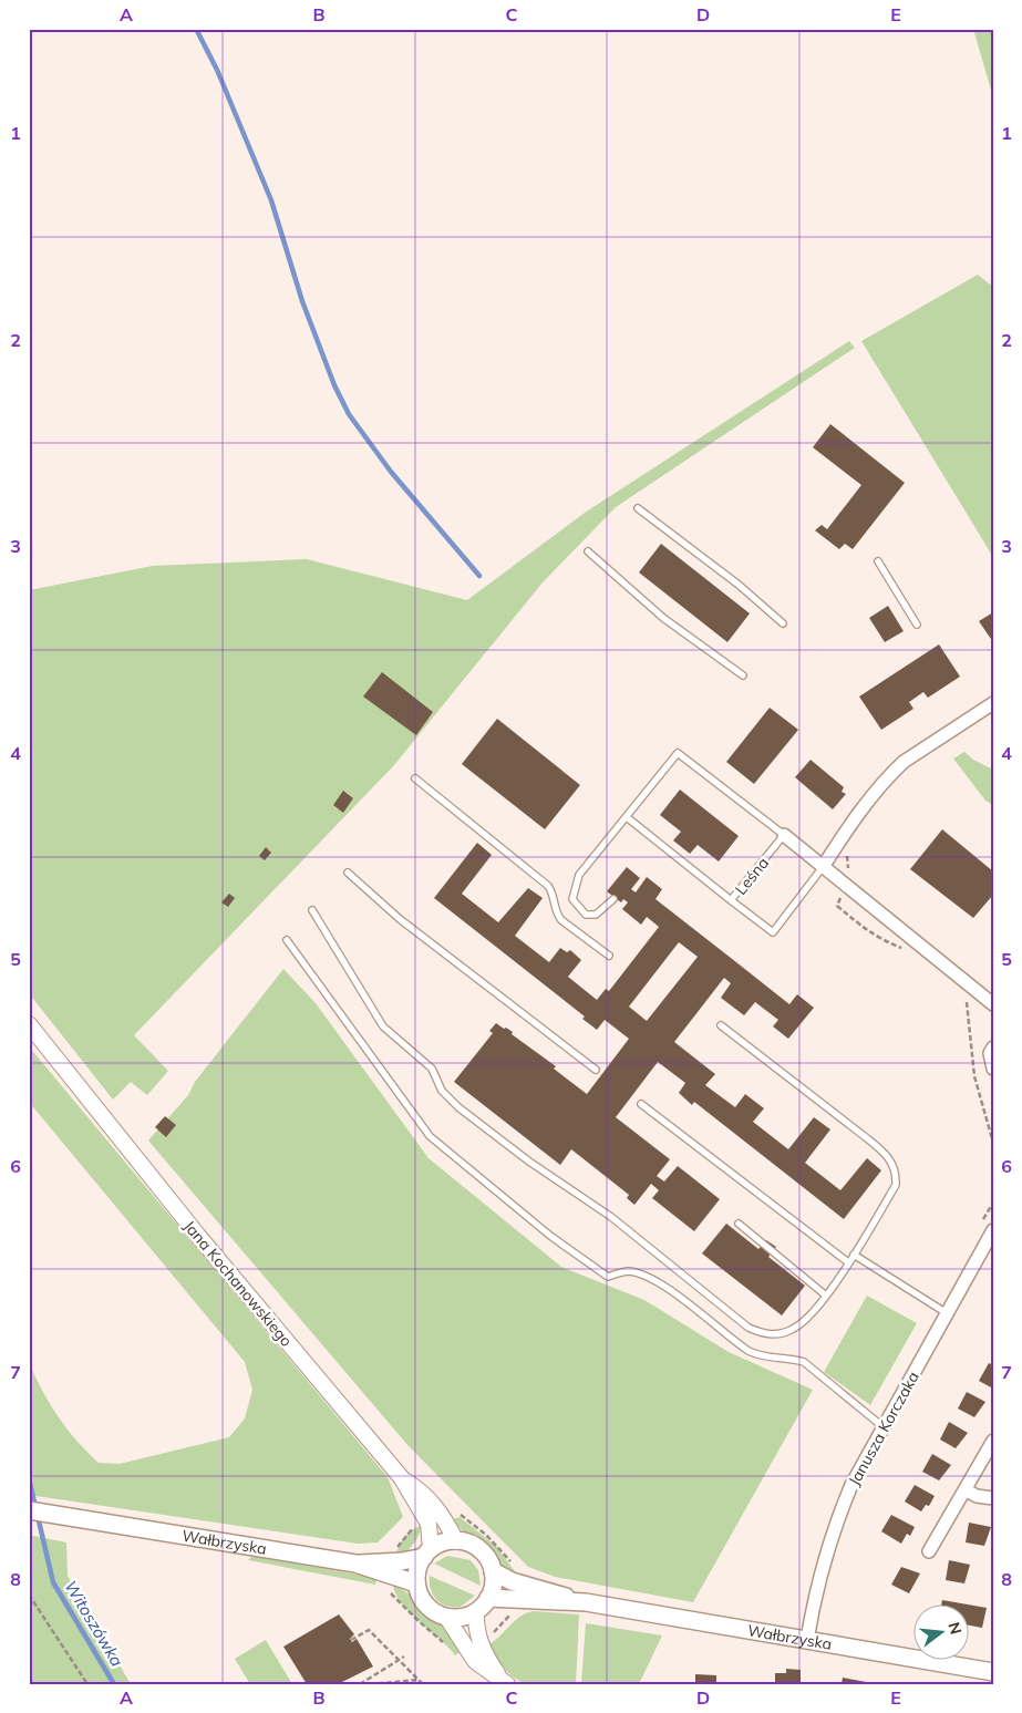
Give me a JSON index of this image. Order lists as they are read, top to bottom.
{
  "streets": {
    "main road": ["Wałbrzyska"],
    "street": ["Jana Kochanowskiego", "Janusza Korczaka"],
    "lane": ["Leśna"]
  },
  "crossings": [
    ["Jana Kochanowskiego", "Wałbrzyska"],
    ["Janusza Korczaka", "Wałbrzyska"]
  ],
  "water": ["Witoszówka"],
  "north": "right",
  "grid": {
    "columns": [
      "A",
      "B",
      "C",
      "D",
      "E"
    ],
    "rows": [
      "1",
      "2",
      "3",
      "4",
      "5",
      "6",
      "7",
      "8"
    ]
  }
}
